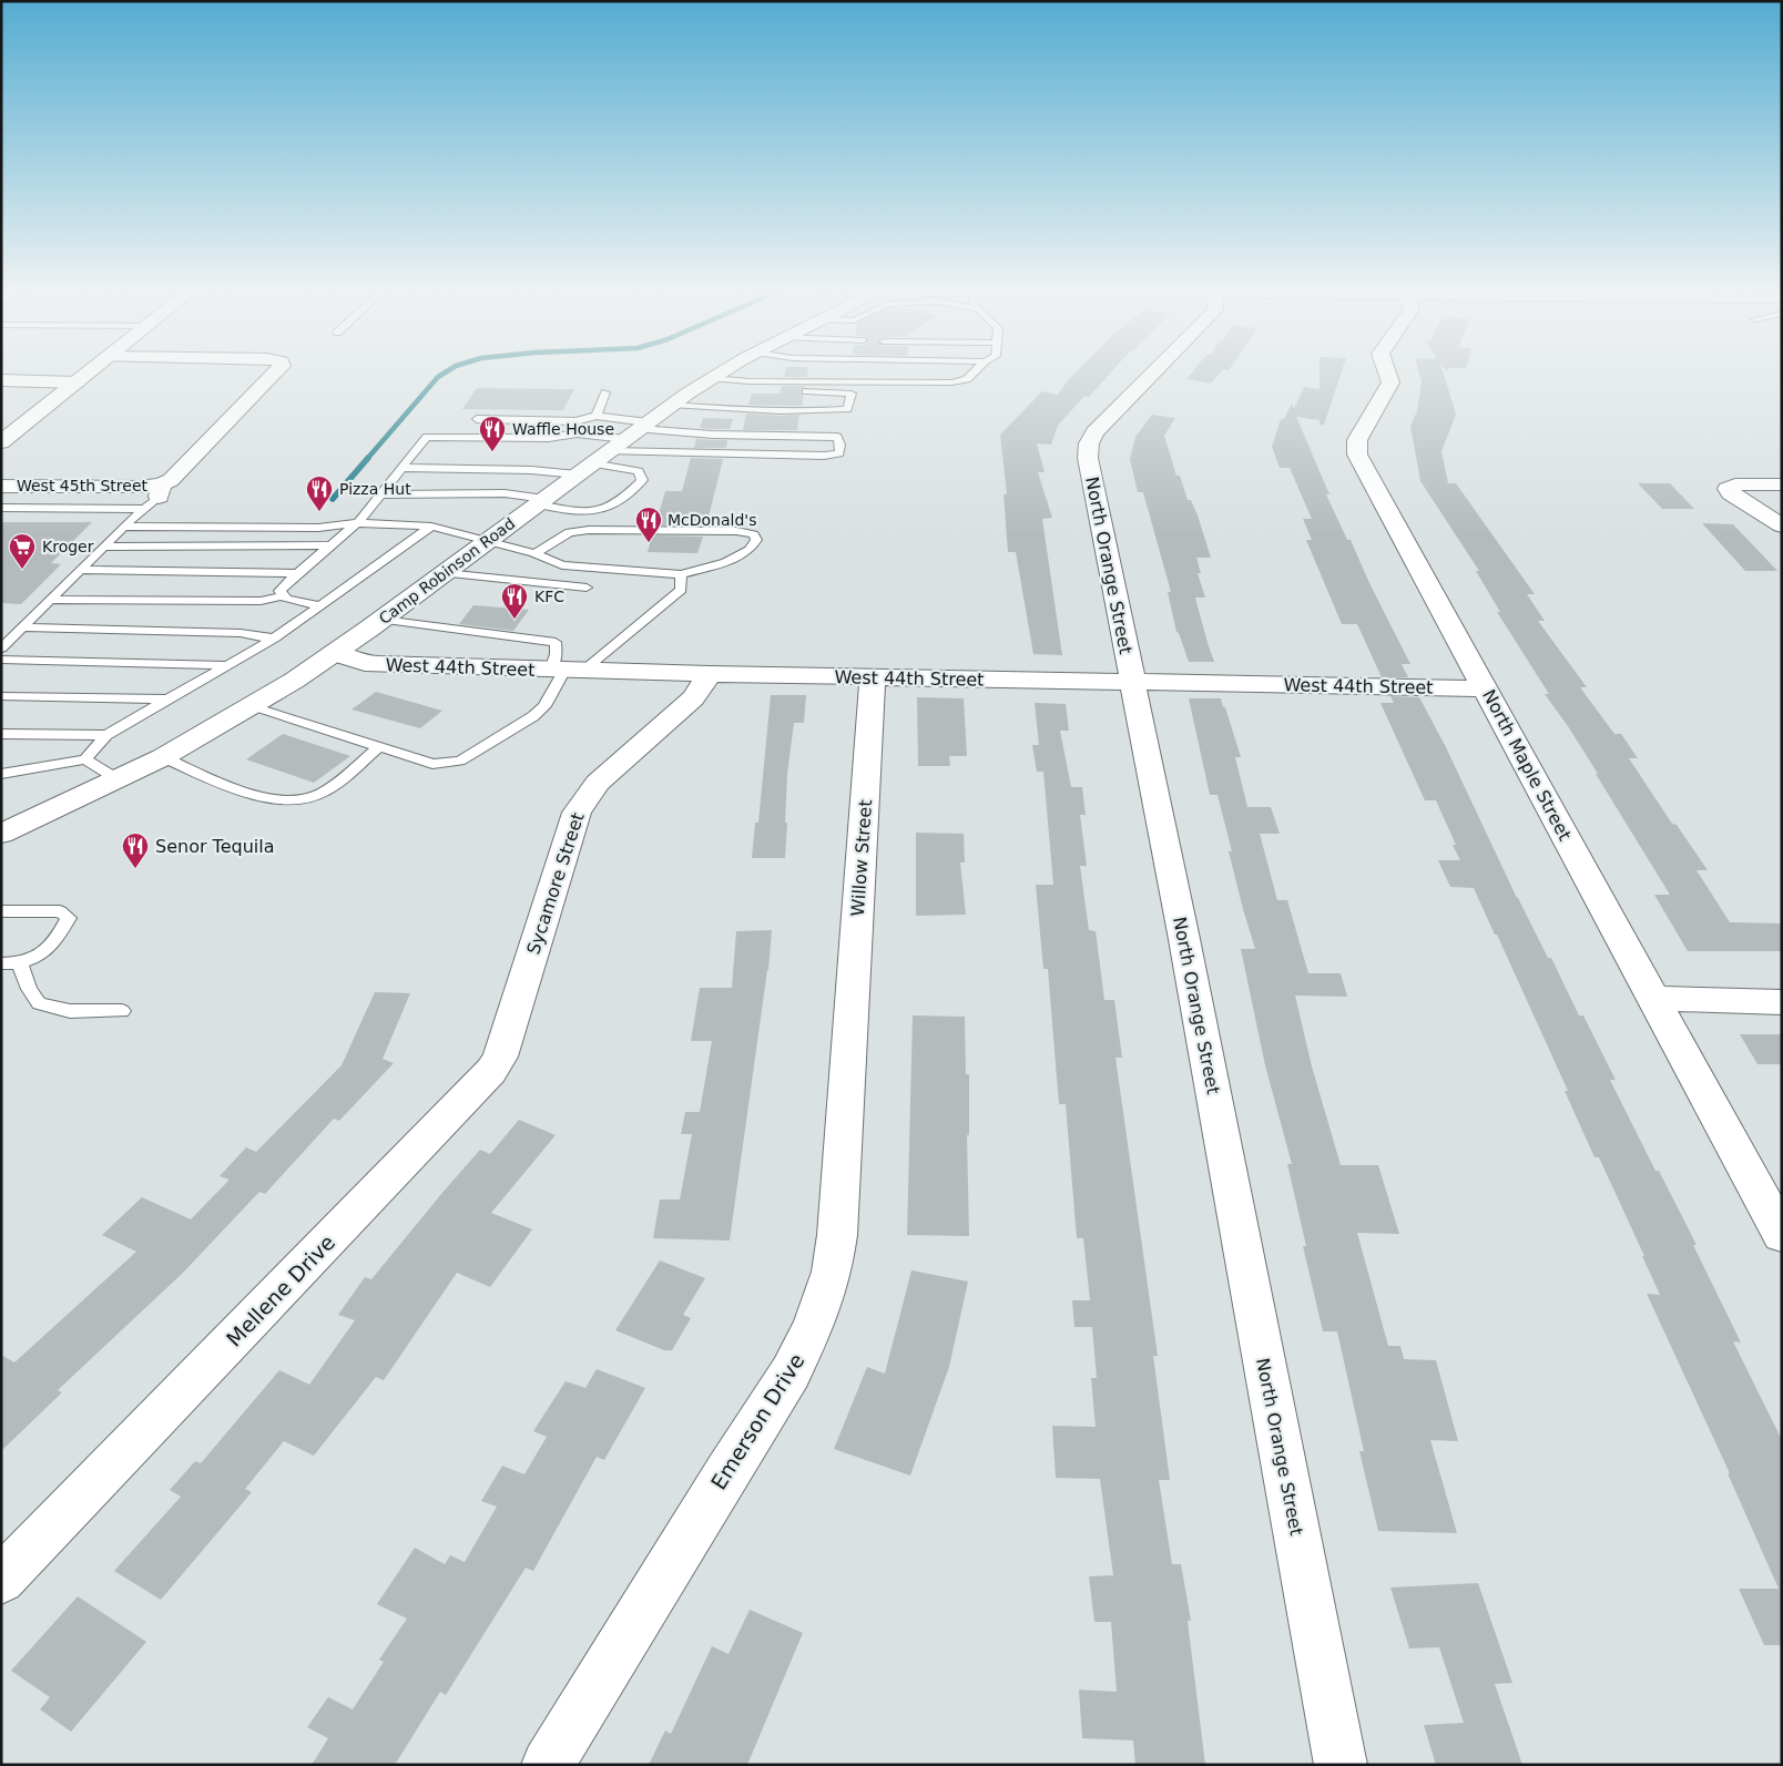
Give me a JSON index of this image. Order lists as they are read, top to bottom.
{
  "streets": {
    "street": [
      "West 45th Street",
      "North Orange Street",
      "Camp Robinson Road",
      "West 44th Street",
      "North Maple Street",
      "Willow Street",
      "Sycamore Street",
      "Mellene Drive",
      "Emerson Drive"
    ]
  },
  "crossings": [
    ["North Orange Street", "West 44th Street"],
    ["Camp Robinson Road", "West 44th Street"],
    ["West 44th Street", "North Maple Street"],
    ["West 44th Street", "Willow Street"],
    ["West 44th Street", "Sycamore Street"],
    ["Willow Street", "Emerson Drive"],
    ["Sycamore Street", "Mellene Drive"]
  ],
  "places": {
    "restaurant": [
      "Waffle House",
      "Pizza Hut",
      "McDonald's",
      "KFC",
      "Senor Tequila"
    ],
    "supermarket": ["Kroger"]
  }
}
